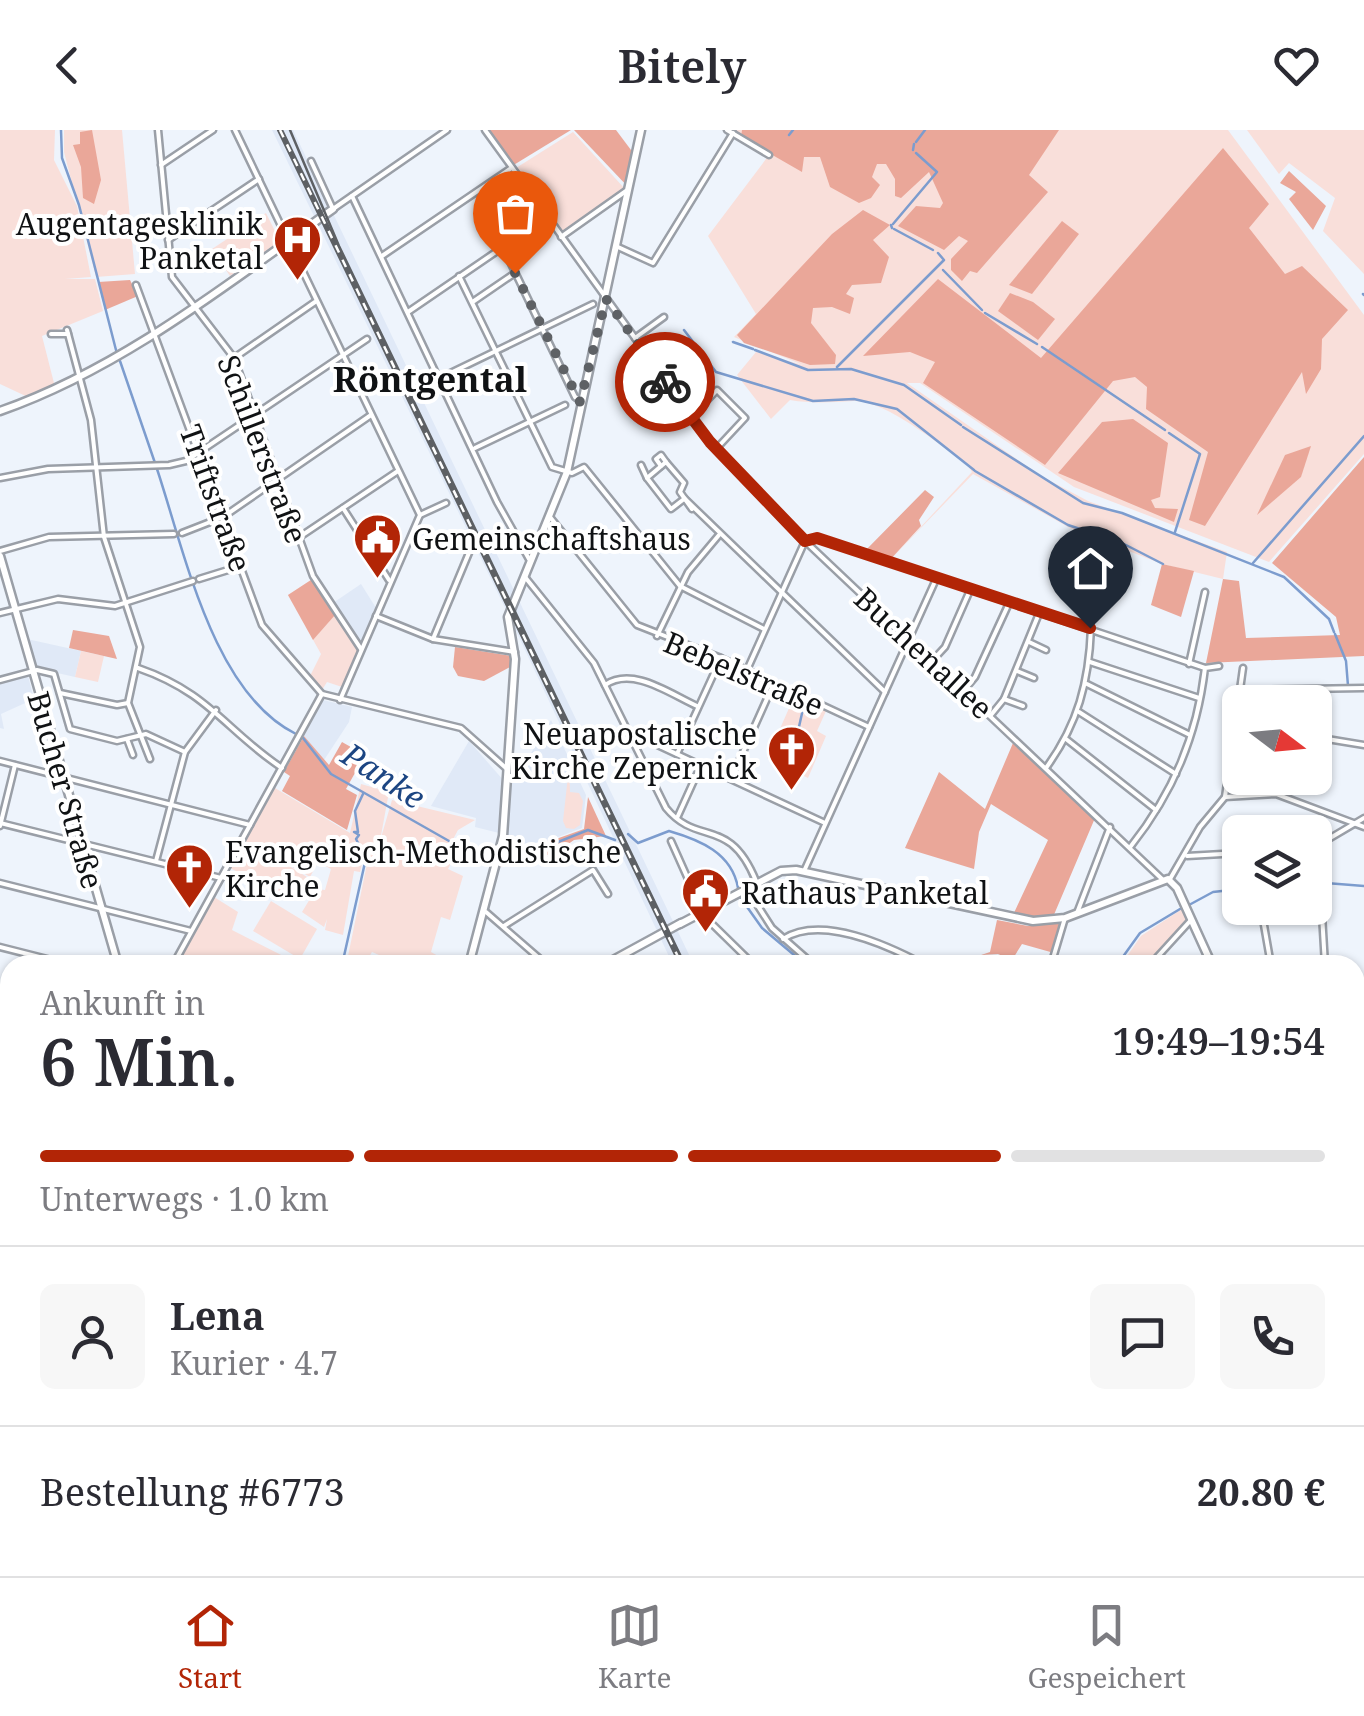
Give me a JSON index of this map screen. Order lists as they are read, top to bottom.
{
  "streets": {
    "street": [
      "Schillerstraße",
      "Triftstraße",
      "Buchenallee",
      "Bebelstraße",
      "Bucher Straße"
    ]
  },
  "districts": ["Röntgental"],
  "water": ["Panke"],
  "places": {
    "hospital": ["Augentagesklinik Panketal"],
    "public building": ["Gemeinschaftshaus", "Rathaus Panketal"],
    "church": ["Neuapostalische Kirche Zepernick", "Evangelisch-Methodistische Kirche"]
  },
  "north": "right",
  "page": {
    "header": "Bitely",
    "heading": ["6 Min.", "Ankunft in", "19:49–19:54"],
    "panel": [
      "Lena",
      "Kurier · 4.7",
      "Bestellung #6773",
      "20.80 €"
    ],
    "bar": "Unterwegs · 1.0 km",
    "tabs": ["Start", "Karte", "Gespeichert"]
  }
}
